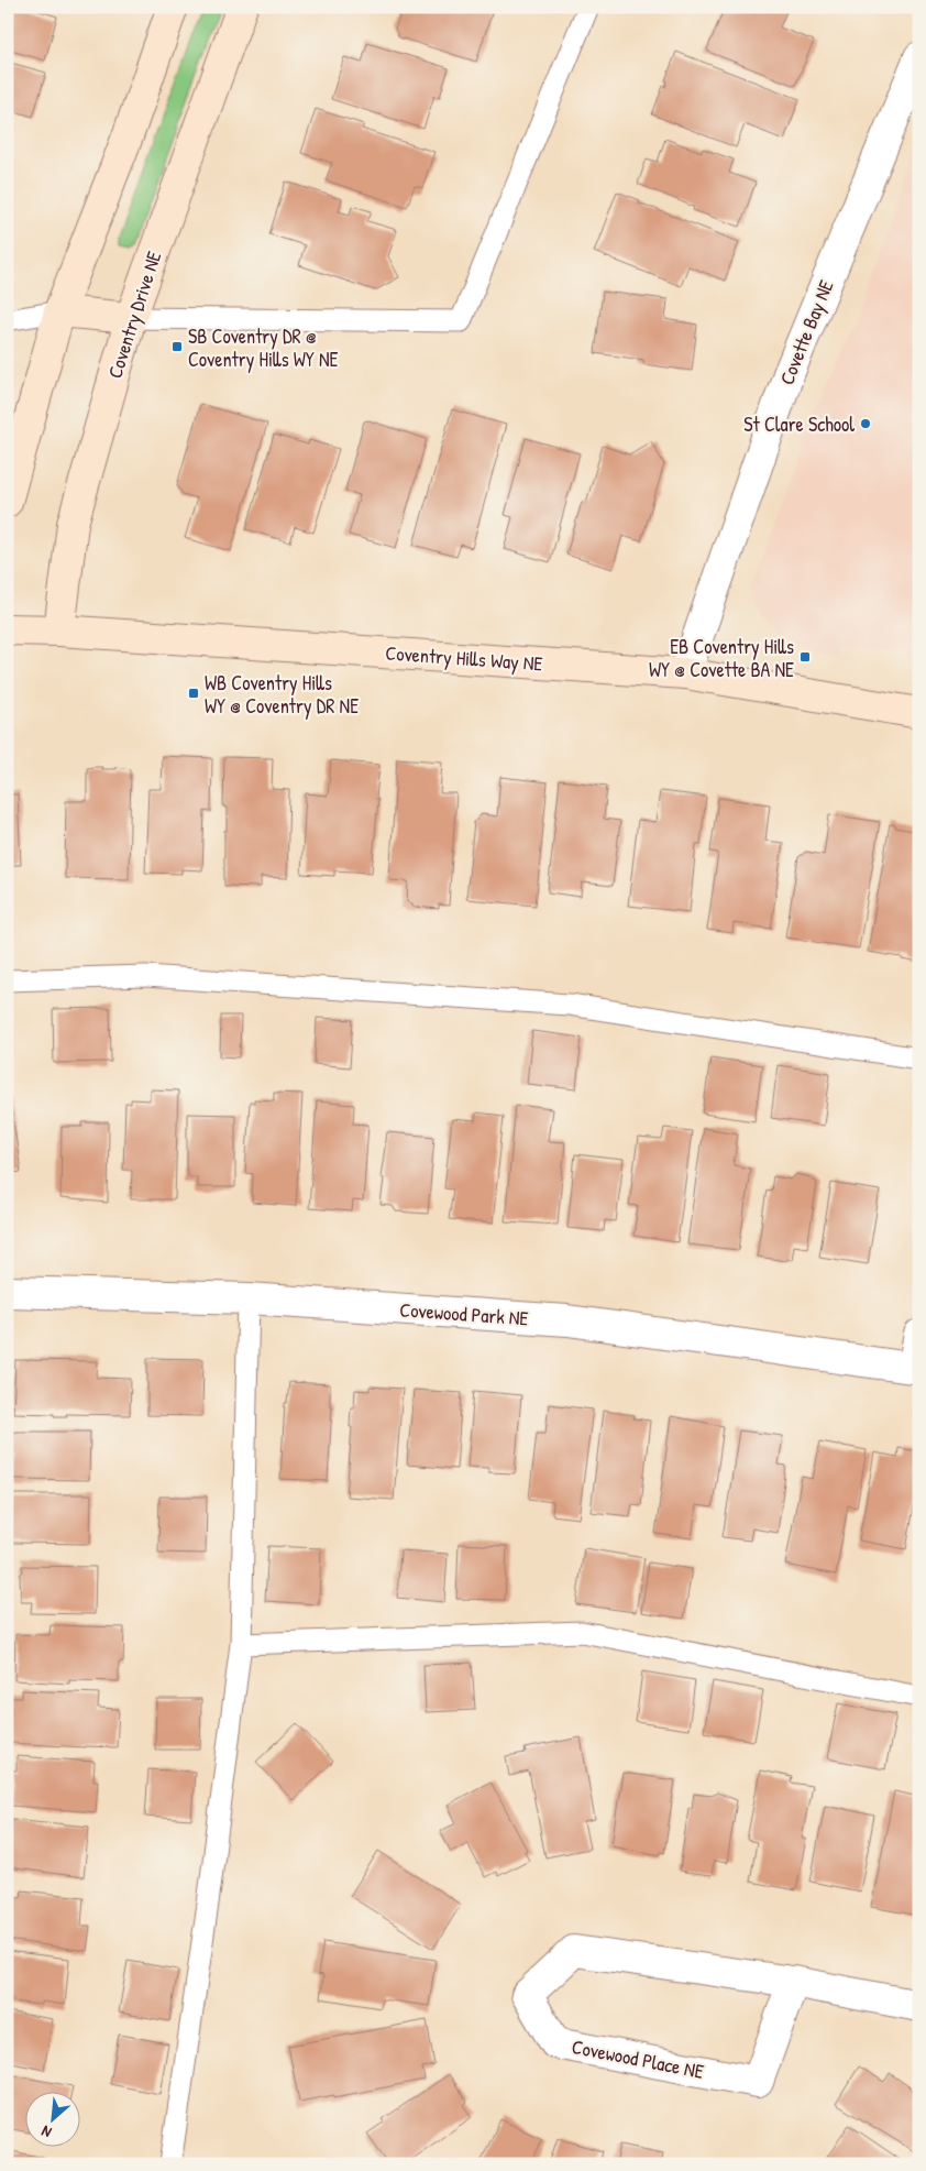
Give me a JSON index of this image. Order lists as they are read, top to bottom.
{
  "streets": {
    "street": [
      "Coventry Drive NE",
      "Covette Bay NE",
      "Coventry Hills Way NE",
      "Covewood Park NE",
      "Covewood Place NE"
    ]
  },
  "crossings": [
    ["Coventry Drive NE", "Coventry Hills Way NE"],
    ["Covette Bay NE", "Coventry Hills Way NE"]
  ],
  "places": {
    "transit": ["SB Coventry DR @ Coventry Hills WY NE", "EB Coventry Hills WY @ Covette BA NE", "WB Coventry Hills WY @ Coventry DR NE"],
    "other": ["St Clare School"]
  },
  "north": "bottom left"
}
